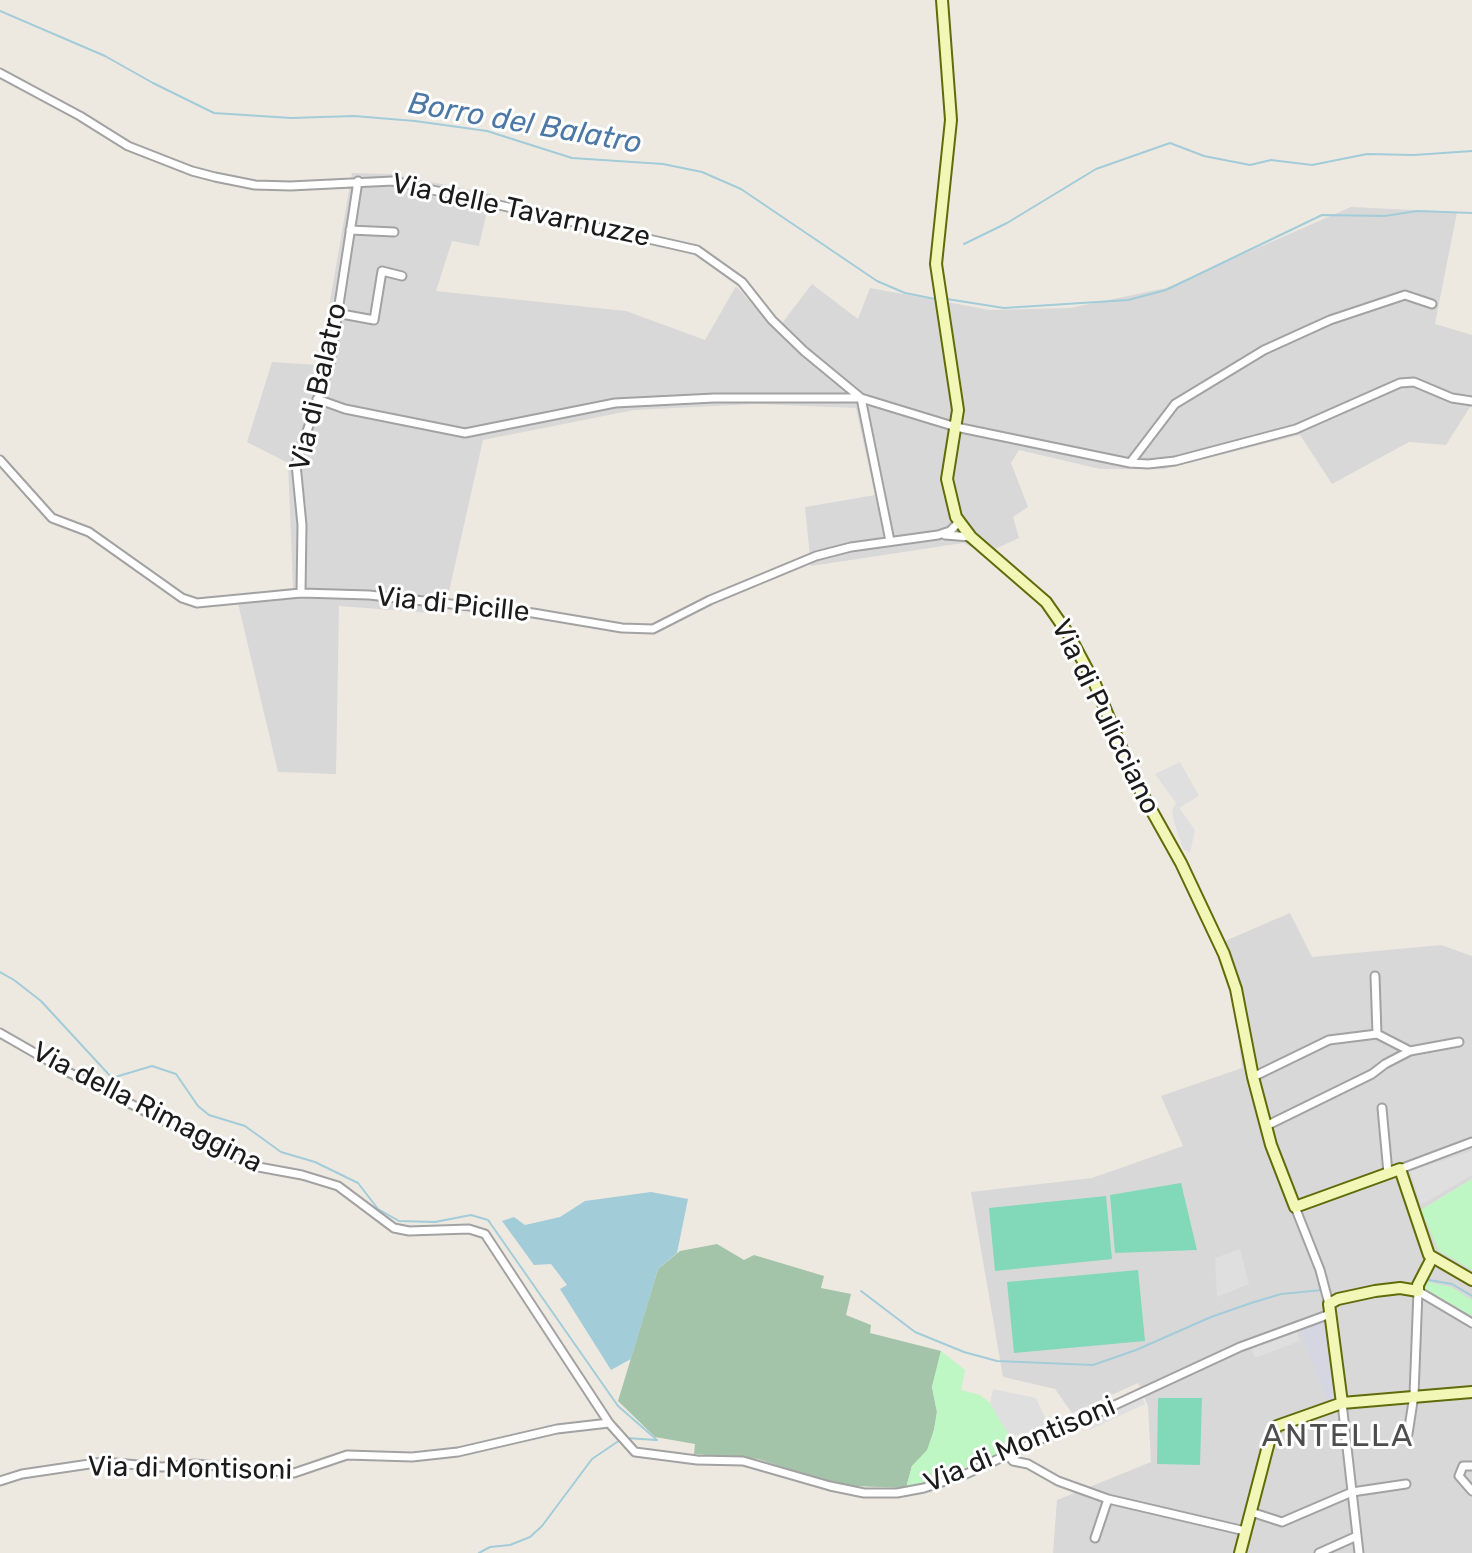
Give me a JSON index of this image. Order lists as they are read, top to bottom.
{
  "streets": {
    "street": [
      "Via delle Tavarnuzze",
      "Via di Balatro",
      "Via di Picille",
      "Via di Pulicciano",
      "Via della Rimaggina",
      "Via di Montisoni"
    ]
  },
  "crossings": [
    ["Via delle Tavarnuzze", "Via di Balatro"],
    ["Via delle Tavarnuzze", "Via di Pulicciano"],
    ["Via di Balatro", "Via di Picille"],
    ["Via di Picille", "Via di Pulicciano"],
    ["Via di Pulicciano", "Via di Montisoni"],
    ["Via della Rimaggina", "Via di Montisoni"]
  ],
  "districts": ["ANTELLA"],
  "water": ["Borro del Balatro"]
}
